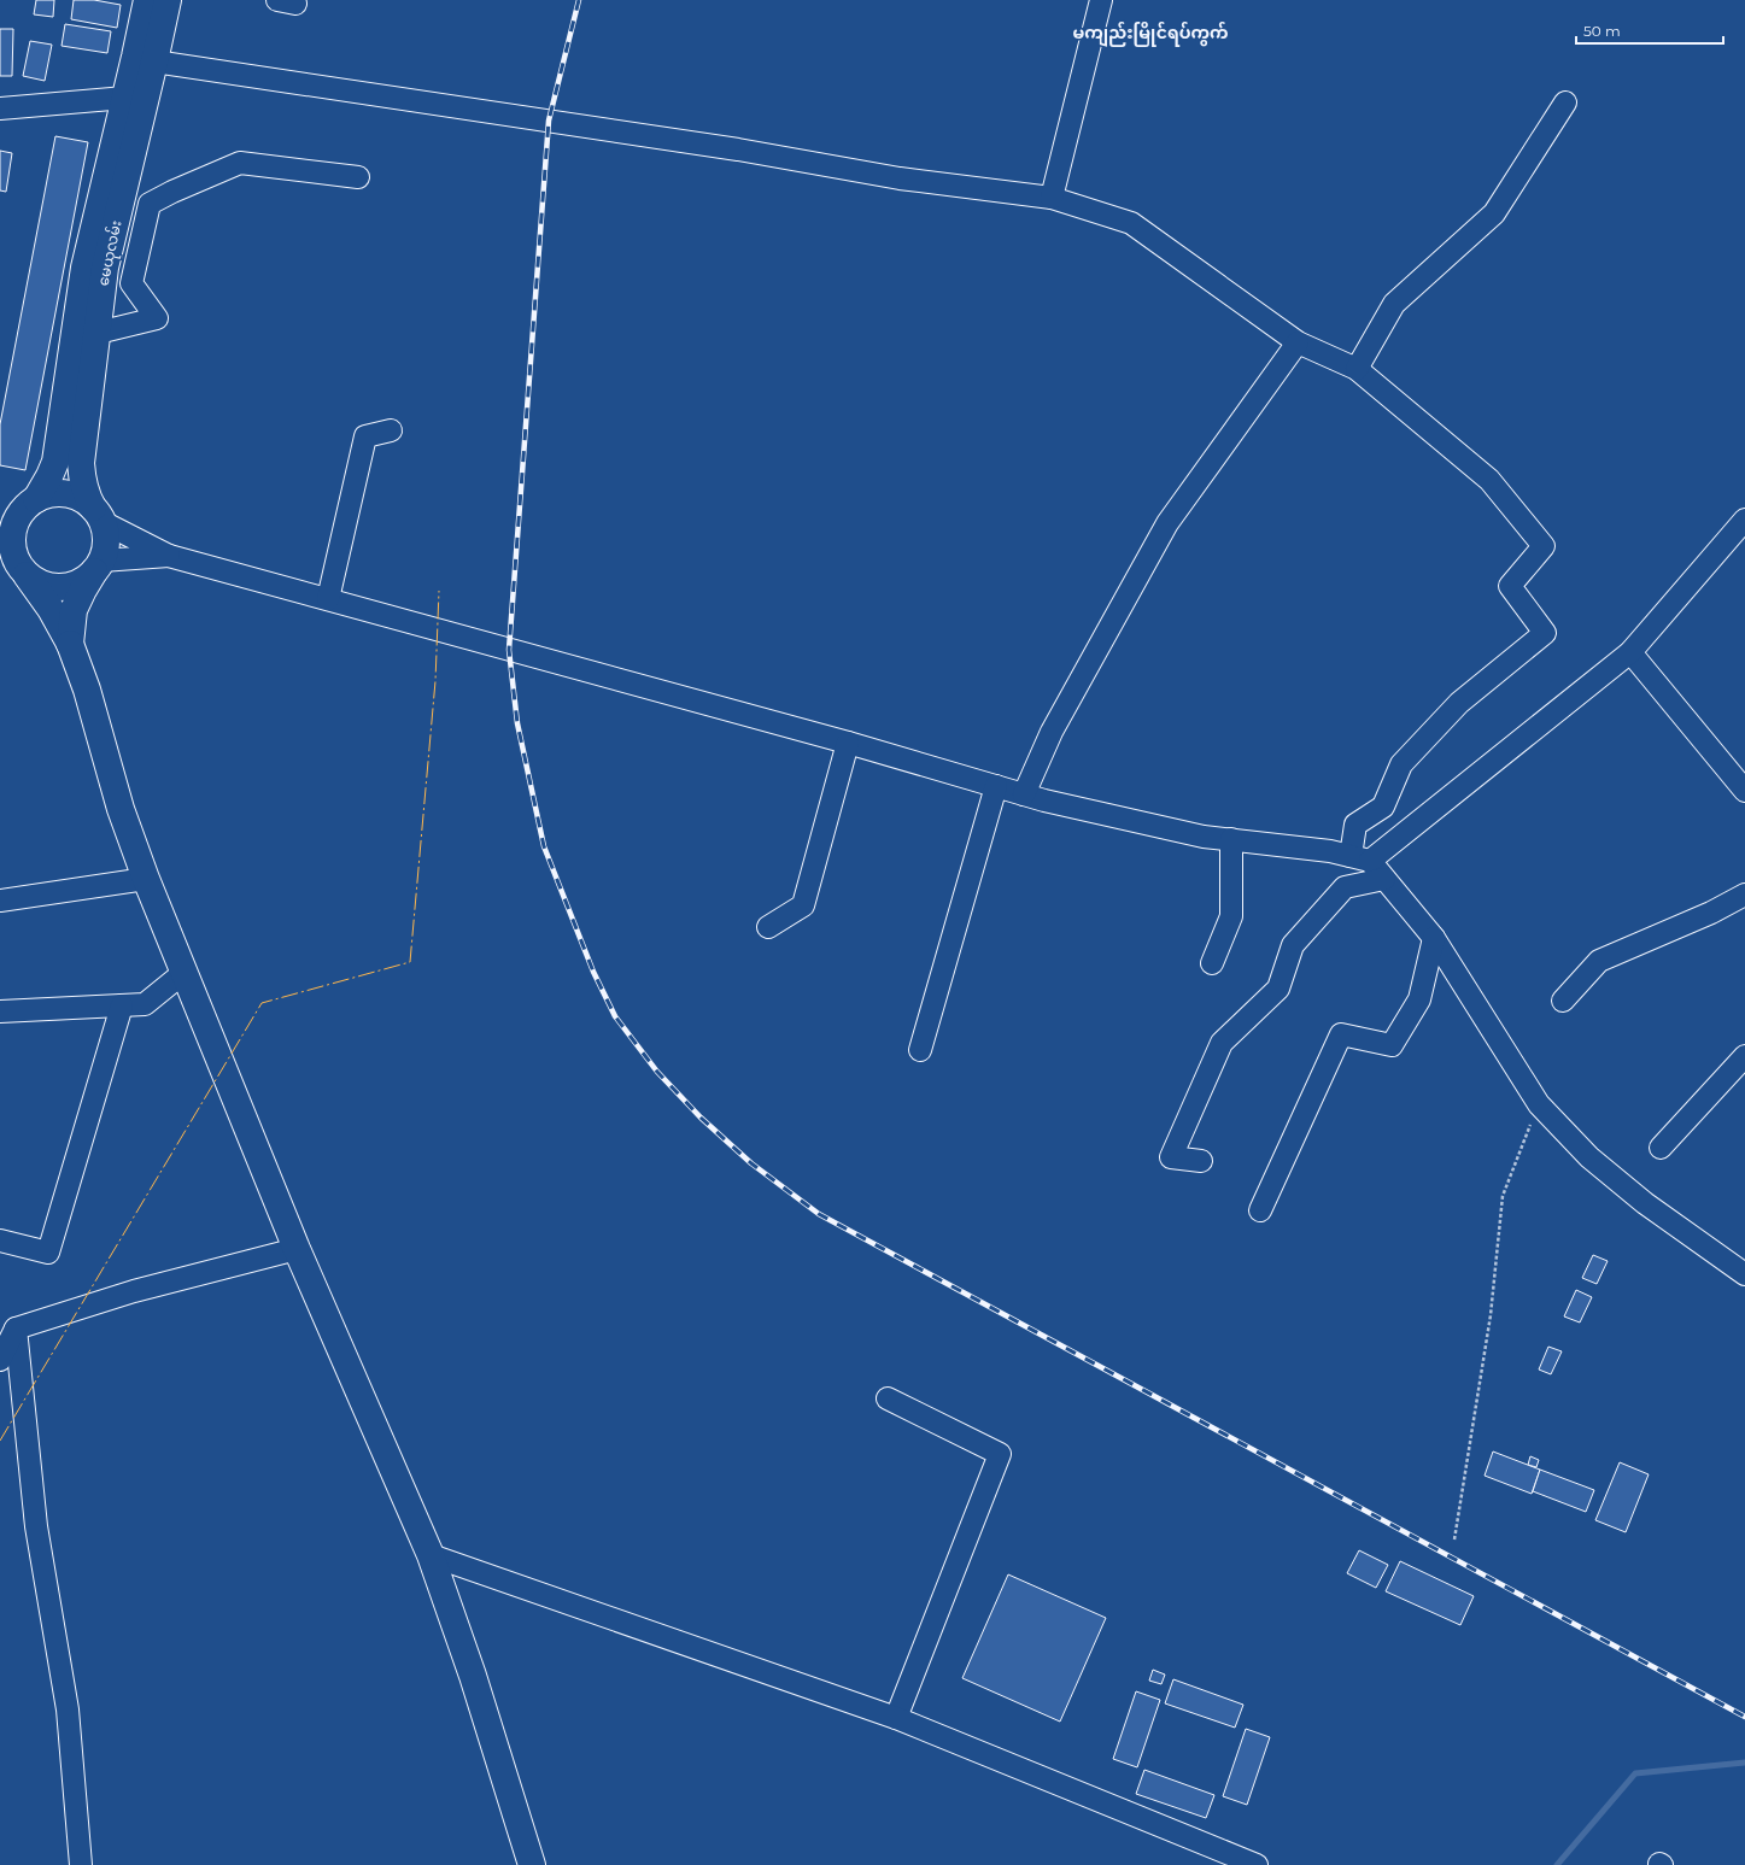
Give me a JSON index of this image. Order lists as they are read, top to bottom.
{
  "streets": {
    "main road": ["မေယုလမ်း"]
  },
  "districts": ["မကျည်းမြိုင်ရပ်ကွက်"],
  "scale_bar": "50 m"
}
